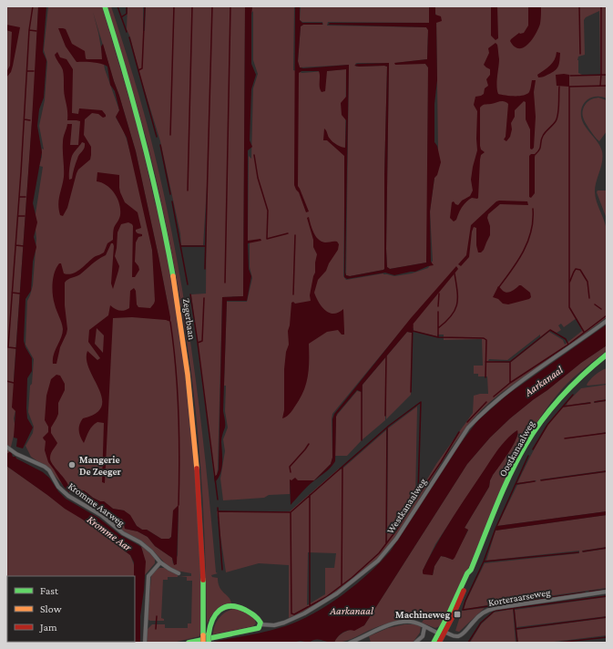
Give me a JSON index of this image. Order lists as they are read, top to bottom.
{
  "streets": {
    "main road": ["Zegerbaan", "Oostkanaalweg", "Westkanaalweg"],
    "street": ["Kromme Aarweg", "Korteraarseweg"]
  },
  "crossings": [
    ["Zegerbaan", "Westkanaalweg"],
    ["Oostkanaalweg", "Korteraarseweg"]
  ],
  "water": ["Aarkanaal", "Kromme Aar"],
  "places": {
    "other": ["Mangerie De Zeeger"],
    "transit": ["Machineweg"]
  },
  "legend": ["Fast", "Slow", "Jam"]
}
